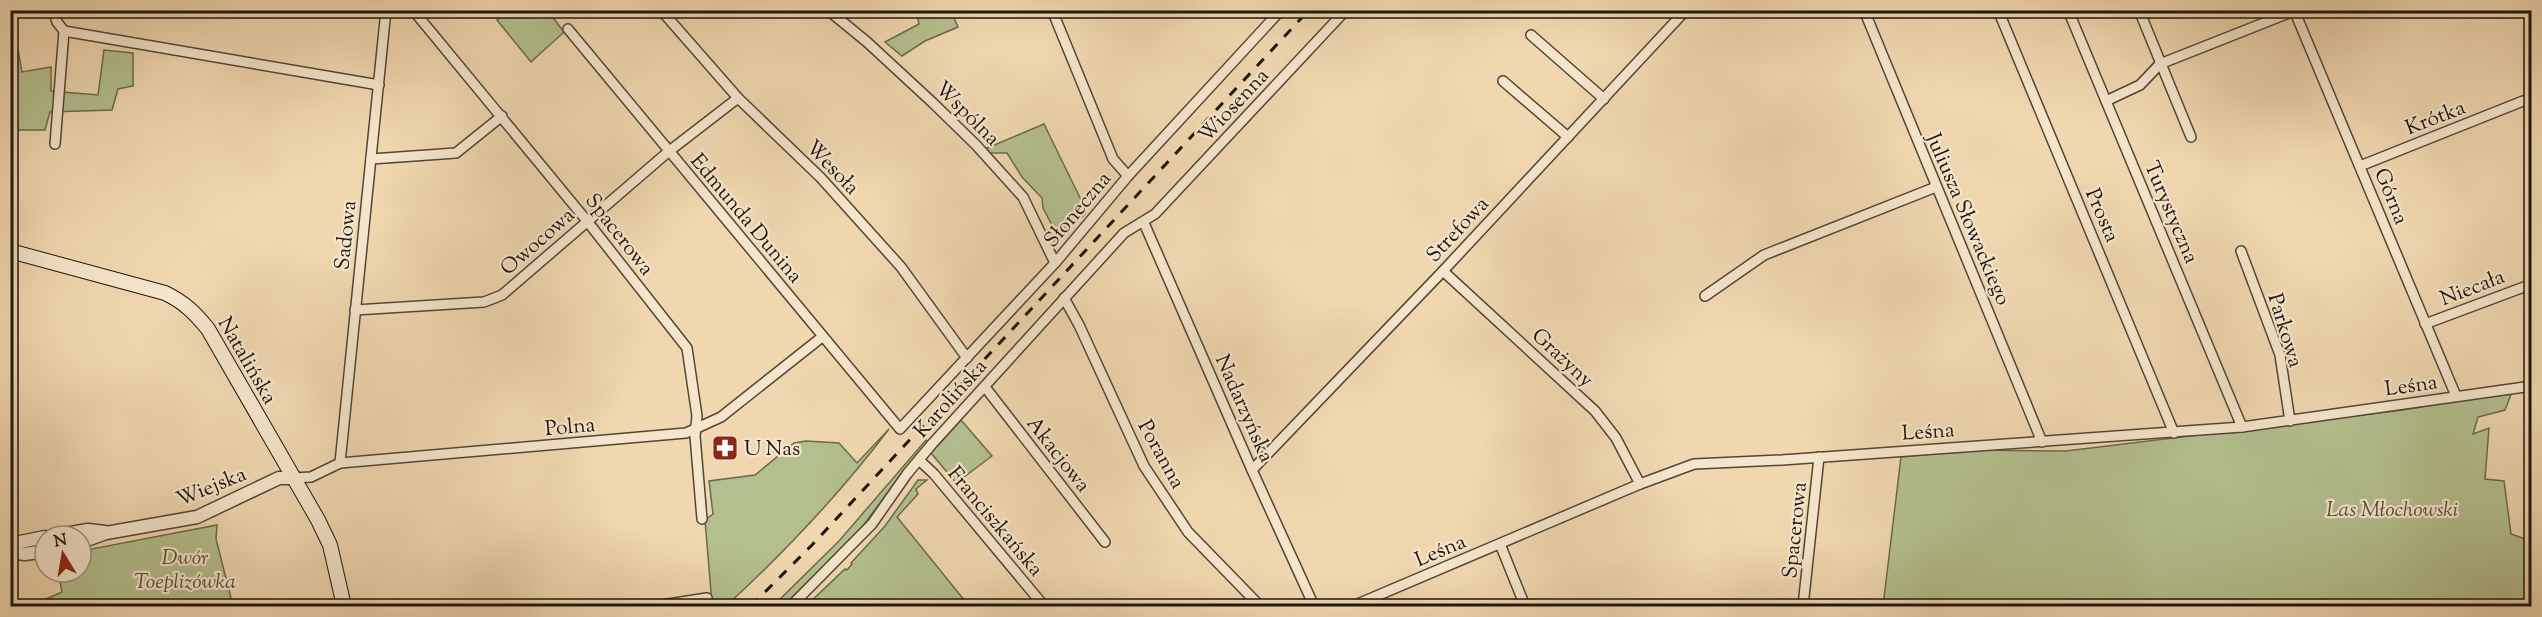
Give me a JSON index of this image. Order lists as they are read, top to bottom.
{
  "streets": {
    "main road": ["Natalińska"],
    "street": [
      "Wiosenna",
      "Wspólna",
      "Krótka",
      "Wesoła",
      "Górna",
      "Słoneczna",
      "Turystyczna",
      "Prosta",
      "Edmunda Dunina",
      "Juliusza Słowackiego",
      "Strefowa",
      "Spacerowa",
      "Sadowa",
      "Owocowa",
      "Niecała",
      "Parkowa",
      "Grażyny",
      "Leśna",
      "Karolińska",
      "Nadarzyńska",
      "Polna",
      "Akacjowa",
      "Poranna",
      "Wiejska",
      "Franciszkańska"
    ]
  },
  "crossings": [
    ["Wiosenna", "Karolińska"],
    ["Wiosenna", "Nadarzyńska"],
    ["Wspólna", "Słoneczna"],
    ["Krótka", "Górna"],
    ["Wesoła", "Słoneczna"],
    ["Wesoła", "Owocowa"],
    ["Górna", "Niecała"],
    ["Górna", "Leśna"],
    ["Słoneczna", "Edmunda Dunina"],
    ["Turystyczna", "Leśna"],
    ["Prosta", "Leśna"],
    ["Edmunda Dunina", "Owocowa"],
    ["Edmunda Dunina", "Polna"],
    ["Juliusza Słowackiego", "Leśna"],
    ["Strefowa", "Grażyny"],
    ["Strefowa", "Nadarzyńska"],
    ["Spacerowa", "Owocowa"],
    ["Spacerowa", "Leśna"],
    ["Spacerowa", "Polna"],
    ["Sadowa", "Owocowa"],
    ["Sadowa", "Polna"],
    ["Parkowa", "Leśna"],
    ["Grażyny", "Leśna"],
    ["Natalińska", "Polna"],
    ["Natalińska", "Wiejska"],
    ["Karolińska", "Nadarzyńska"],
    ["Karolińska", "Akacjowa"],
    ["Karolińska", "Poranna"],
    ["Karolińska", "Franciszkańska"],
    ["Polna", "Wiejska"]
  ],
  "parks": ["Las Młochowski", "Dwór Toeplizówka"],
  "places": {
    "pharmacy": ["U Nas"]
  },
  "north": "top"
}
